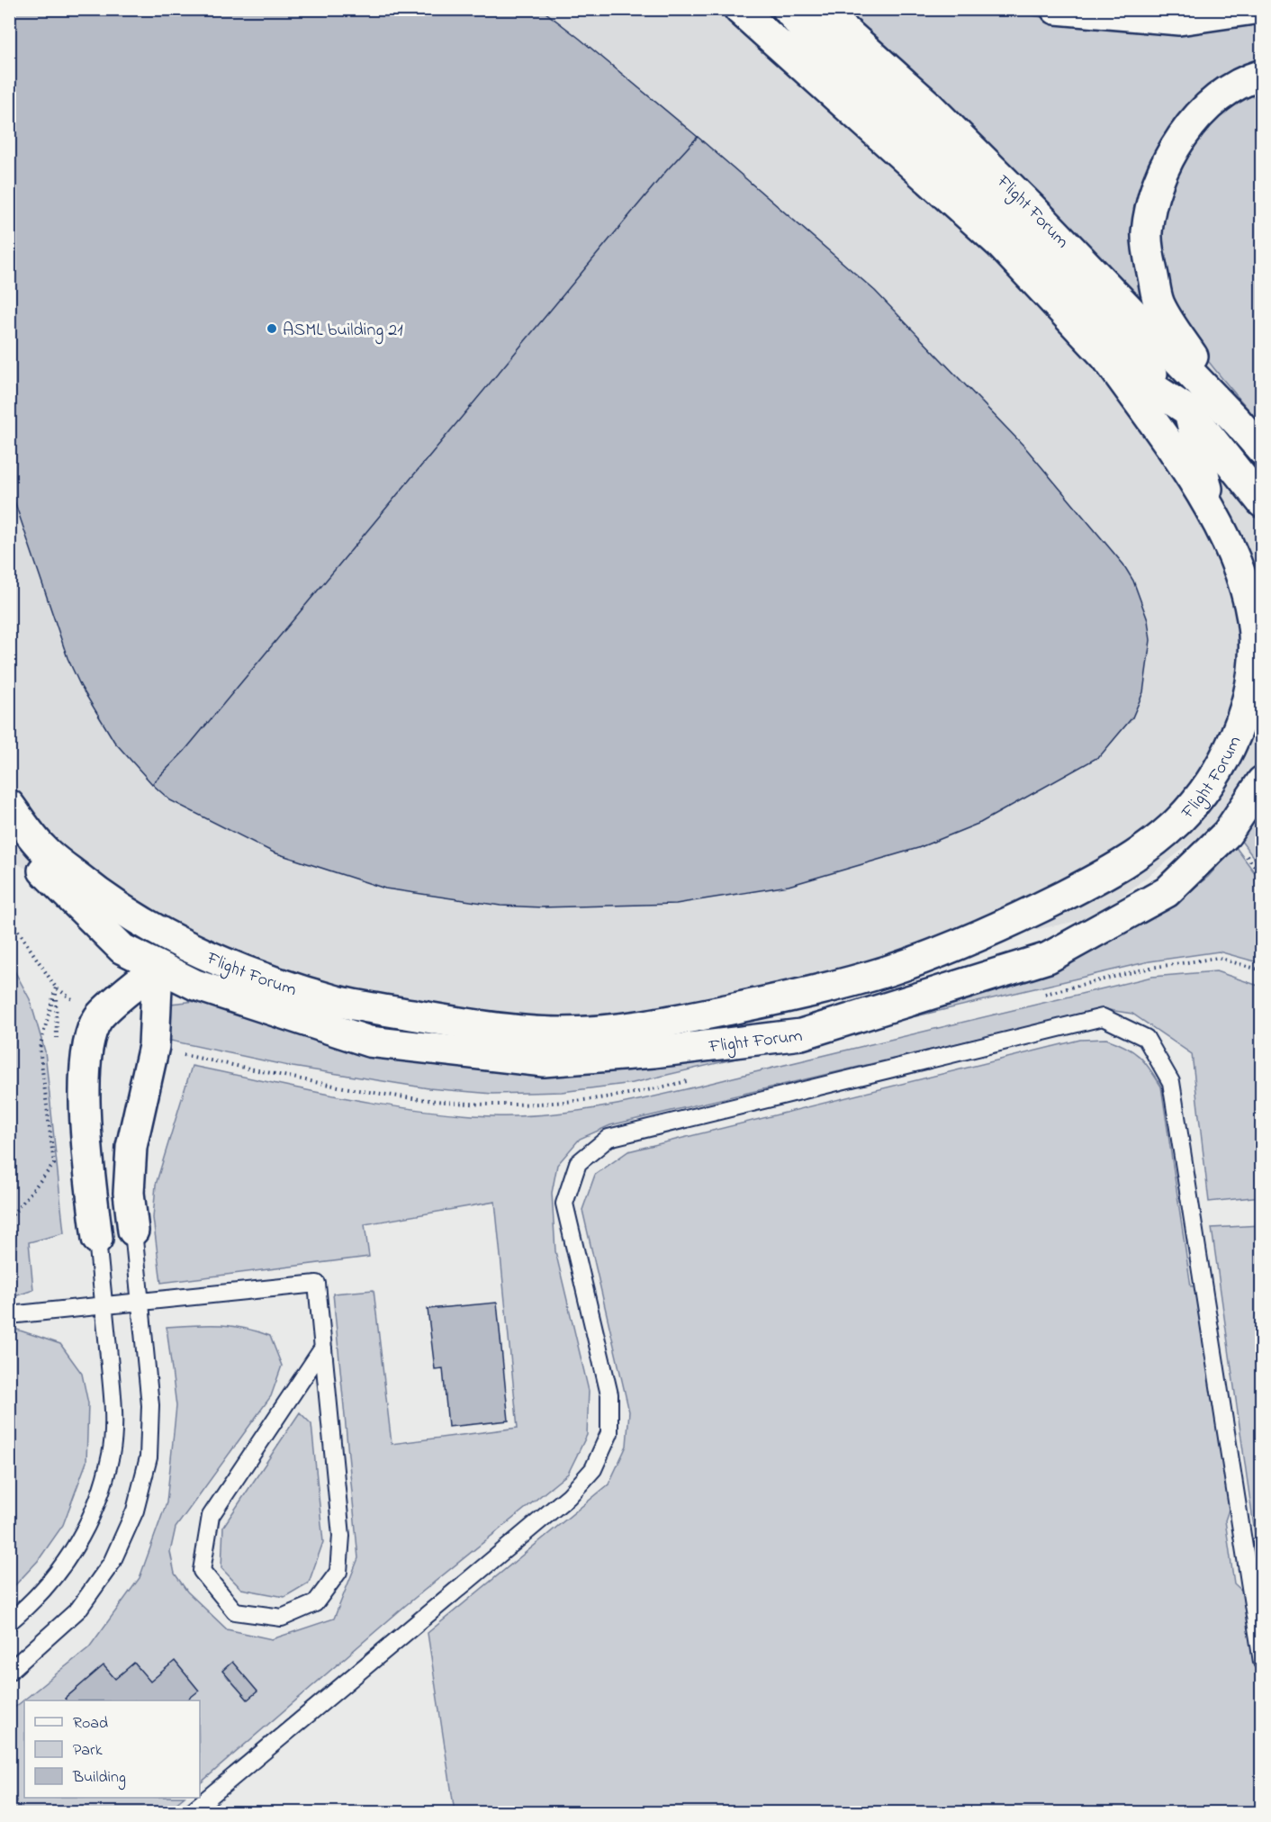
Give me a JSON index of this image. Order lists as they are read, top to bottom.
{
  "streets": {
    "street": ["Flight Forum"]
  },
  "places": ["ASML building 21"],
  "legend": ["Road", "Park", "Building"]
}
